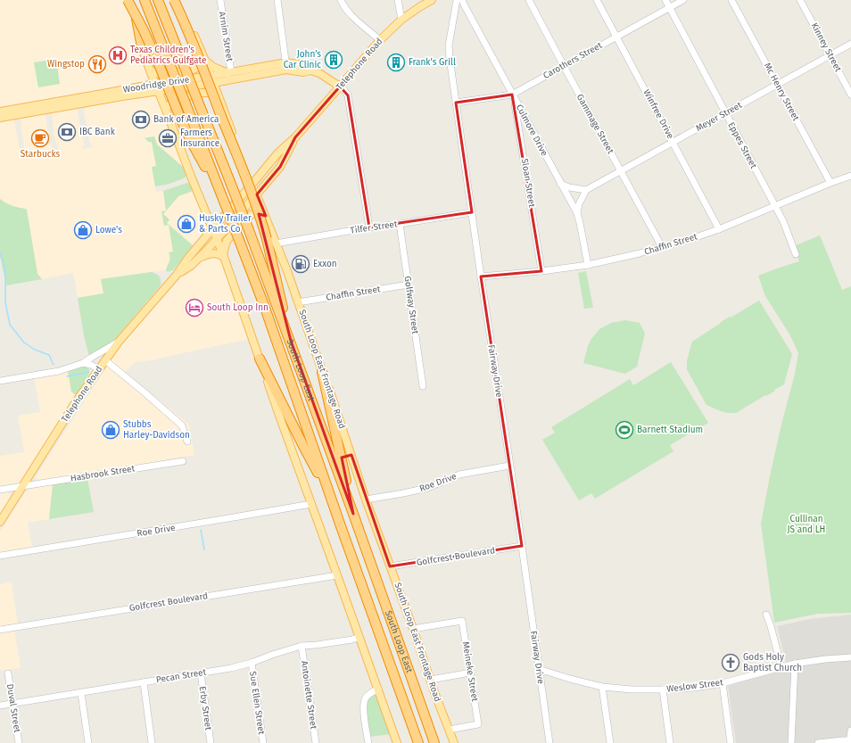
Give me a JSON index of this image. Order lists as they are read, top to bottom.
{
  "streets": {
    "highway": ["South Loop East"],
    "main road": ["Telephone Road", "Woodridge Drive", "South Loop East Frontage Road"],
    "street": [
      "Arnim Street",
      "Kinney Street",
      "Carothers Street",
      "Mc Henry Street",
      "Winfree Drive",
      "Meyer Street",
      "Gammage Street",
      "Culmore Drive",
      "Eppes Street",
      "Sloan Street",
      "Tilfer Street",
      "Chaffin Street",
      "Golfway Street",
      "Fairway Drive",
      "Hasbrook Street",
      "Roe Drive",
      "Golfcrest Boulevard",
      "Meineke Street",
      "Pecan Street",
      "Weslow Street",
      "Antoinette Street",
      "Sue Ellen Street",
      "Duval Street",
      "Erby Street"
    ]
  },
  "crossings": [
    ["Arnim Street", "Woodridge Drive"],
    ["Kinney Street", "Meyer Street"],
    ["Carothers Street", "Winfree Drive"],
    ["Carothers Street", "Gammage Street"],
    ["Carothers Street", "Culmore Drive"],
    ["Carothers Street", "Eppes Street"],
    ["Carothers Street", "Sloan Street"],
    ["Carothers Street", "Fairway Drive"],
    ["Telephone Road", "Woodridge Drive"],
    ["Telephone Road", "South Loop East Frontage Road"],
    ["Telephone Road", "Hasbrook Street"],
    ["Woodridge Drive", "South Loop East Frontage Road"],
    ["Mc Henry Street", "Meyer Street"],
    ["Mc Henry Street", "Chaffin Street"],
    ["Winfree Drive", "Meyer Street"],
    ["Winfree Drive", "Chaffin Street"],
    ["Meyer Street", "Gammage Street"],
    ["Meyer Street", "Eppes Street"],
    ["Gammage Street", "Chaffin Street"],
    ["Culmore Drive", "Sloan Street"],
    ["Culmore Drive", "Chaffin Street"],
    ["Eppes Street", "Chaffin Street"],
    ["Sloan Street", "Chaffin Street"],
    ["Tilfer Street", "Golfway Street"],
    ["Tilfer Street", "South Loop East Frontage Road"],
    ["Tilfer Street", "Fairway Drive"],
    ["Chaffin Street", "Golfway Street"],
    ["Chaffin Street", "South Loop East Frontage Road"],
    ["Chaffin Street", "Fairway Drive"],
    ["South Loop East Frontage Road", "Roe Drive"],
    ["South Loop East Frontage Road", "Golfcrest Boulevard"],
    ["South Loop East Frontage Road", "Meineke Street"],
    ["Fairway Drive", "Roe Drive"],
    ["Fairway Drive", "Golfcrest Boulevard"],
    ["Fairway Drive", "Weslow Street"],
    ["Pecan Street", "Antoinette Street"],
    ["Pecan Street", "Sue Ellen Street"],
    ["Pecan Street", "Duval Street"],
    ["Pecan Street", "Erby Street"]
  ],
  "parks": ["Cullinan JS and LH"],
  "places": {
    "hospital": ["Texas Children's Pediatrics Gulfgate"],
    "building": ["John’s Car Clinic", "Frank’s Grill"],
    "restaurant": ["Wingstop"],
    "bank": ["Bank of America", "IBC Bank"],
    "cafe": ["Starbucks"],
    "office": ["Farmers Insurance"],
    "shop": ["Husky Trailer & Parts Co", "Lowe's", "Stubbs Harley-Davidson"],
    "fuel station": ["Exxon"],
    "hotel": ["South Loop Inn"],
    "sports": ["Barnett Stadium"],
    "church": ["Gods Holy Baptist Church"]
  }
}
